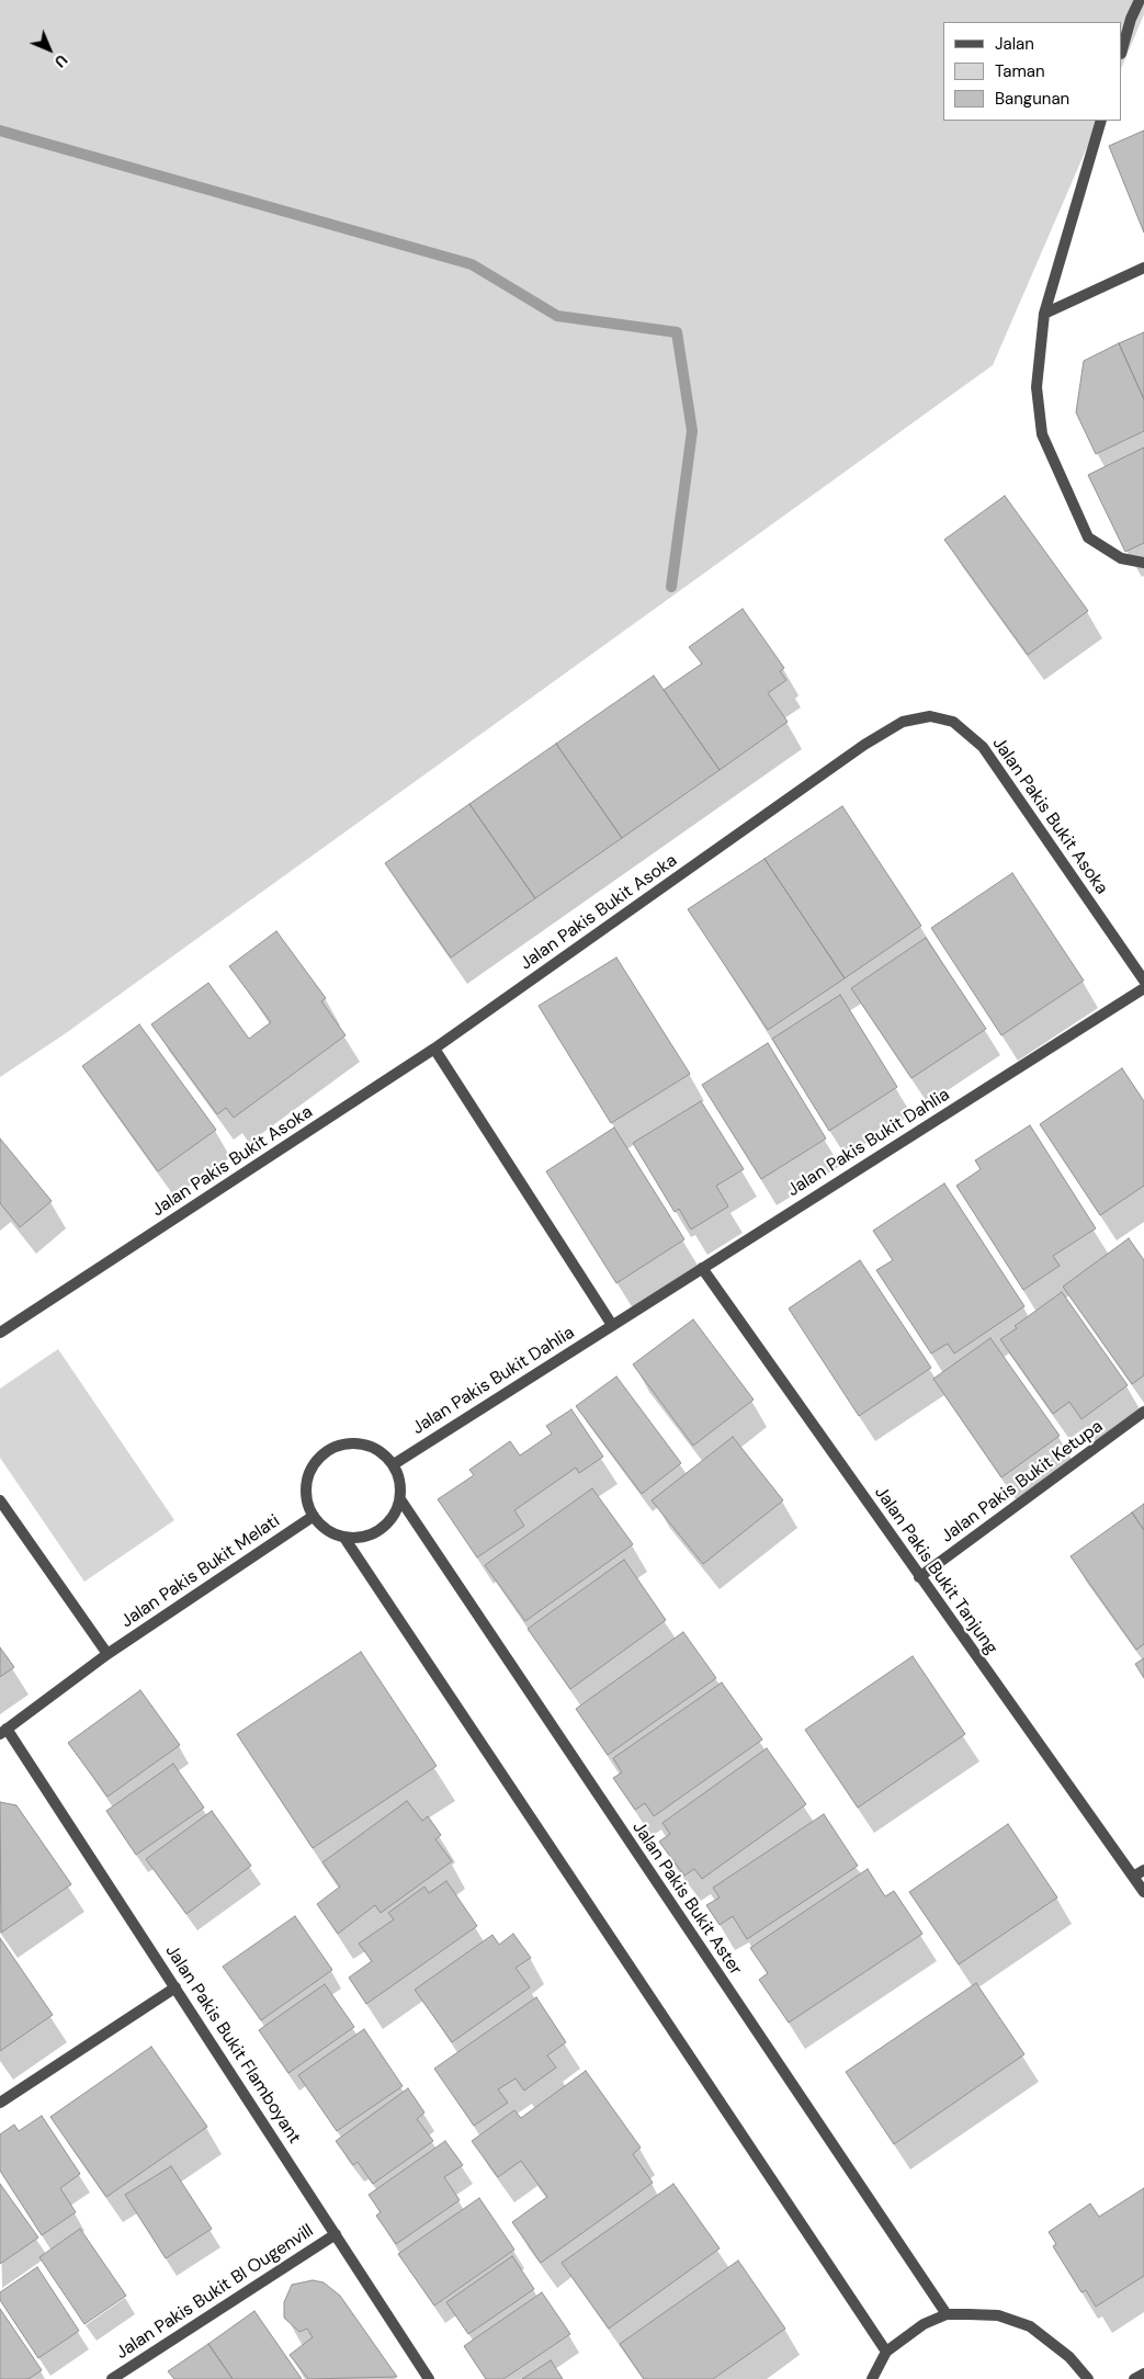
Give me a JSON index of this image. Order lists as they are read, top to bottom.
{
  "streets": {
    "street": [
      "Jalan Pakis Bukit Asoka",
      "Jalan Pakis Bukit Dahlia",
      "Jalan Pakis Bukit Ketupa",
      "Jalan Pakis Bukit Tanjung",
      "Jalan Pakis Bukit Melati",
      "Jalan Pakis Bukit Aster",
      "Jalan Pakis Bukit Flamboyant",
      "Jalan Pakis Bukit Bl Ougenvill"
    ]
  },
  "crossings": [
    ["Jalan Pakis Bukit Dahlia", "Jalan Pakis Bukit Tanjung"],
    ["Jalan Pakis Bukit Dahlia", "Jalan Pakis Bukit Melati"],
    ["Jalan Pakis Bukit Dahlia", "Jalan Pakis Bukit Aster"],
    ["Jalan Pakis Bukit Ketupa", "Jalan Pakis Bukit Tanjung"],
    ["Jalan Pakis Bukit Melati", "Jalan Pakis Bukit Aster"],
    ["Jalan Pakis Bukit Melati", "Jalan Pakis Bukit Flamboyant"],
    ["Jalan Pakis Bukit Flamboyant", "Jalan Pakis Bukit Bl Ougenvill"]
  ],
  "legend": ["Jalan", "Taman", "Bangunan"],
  "north": "bottom right"
}
